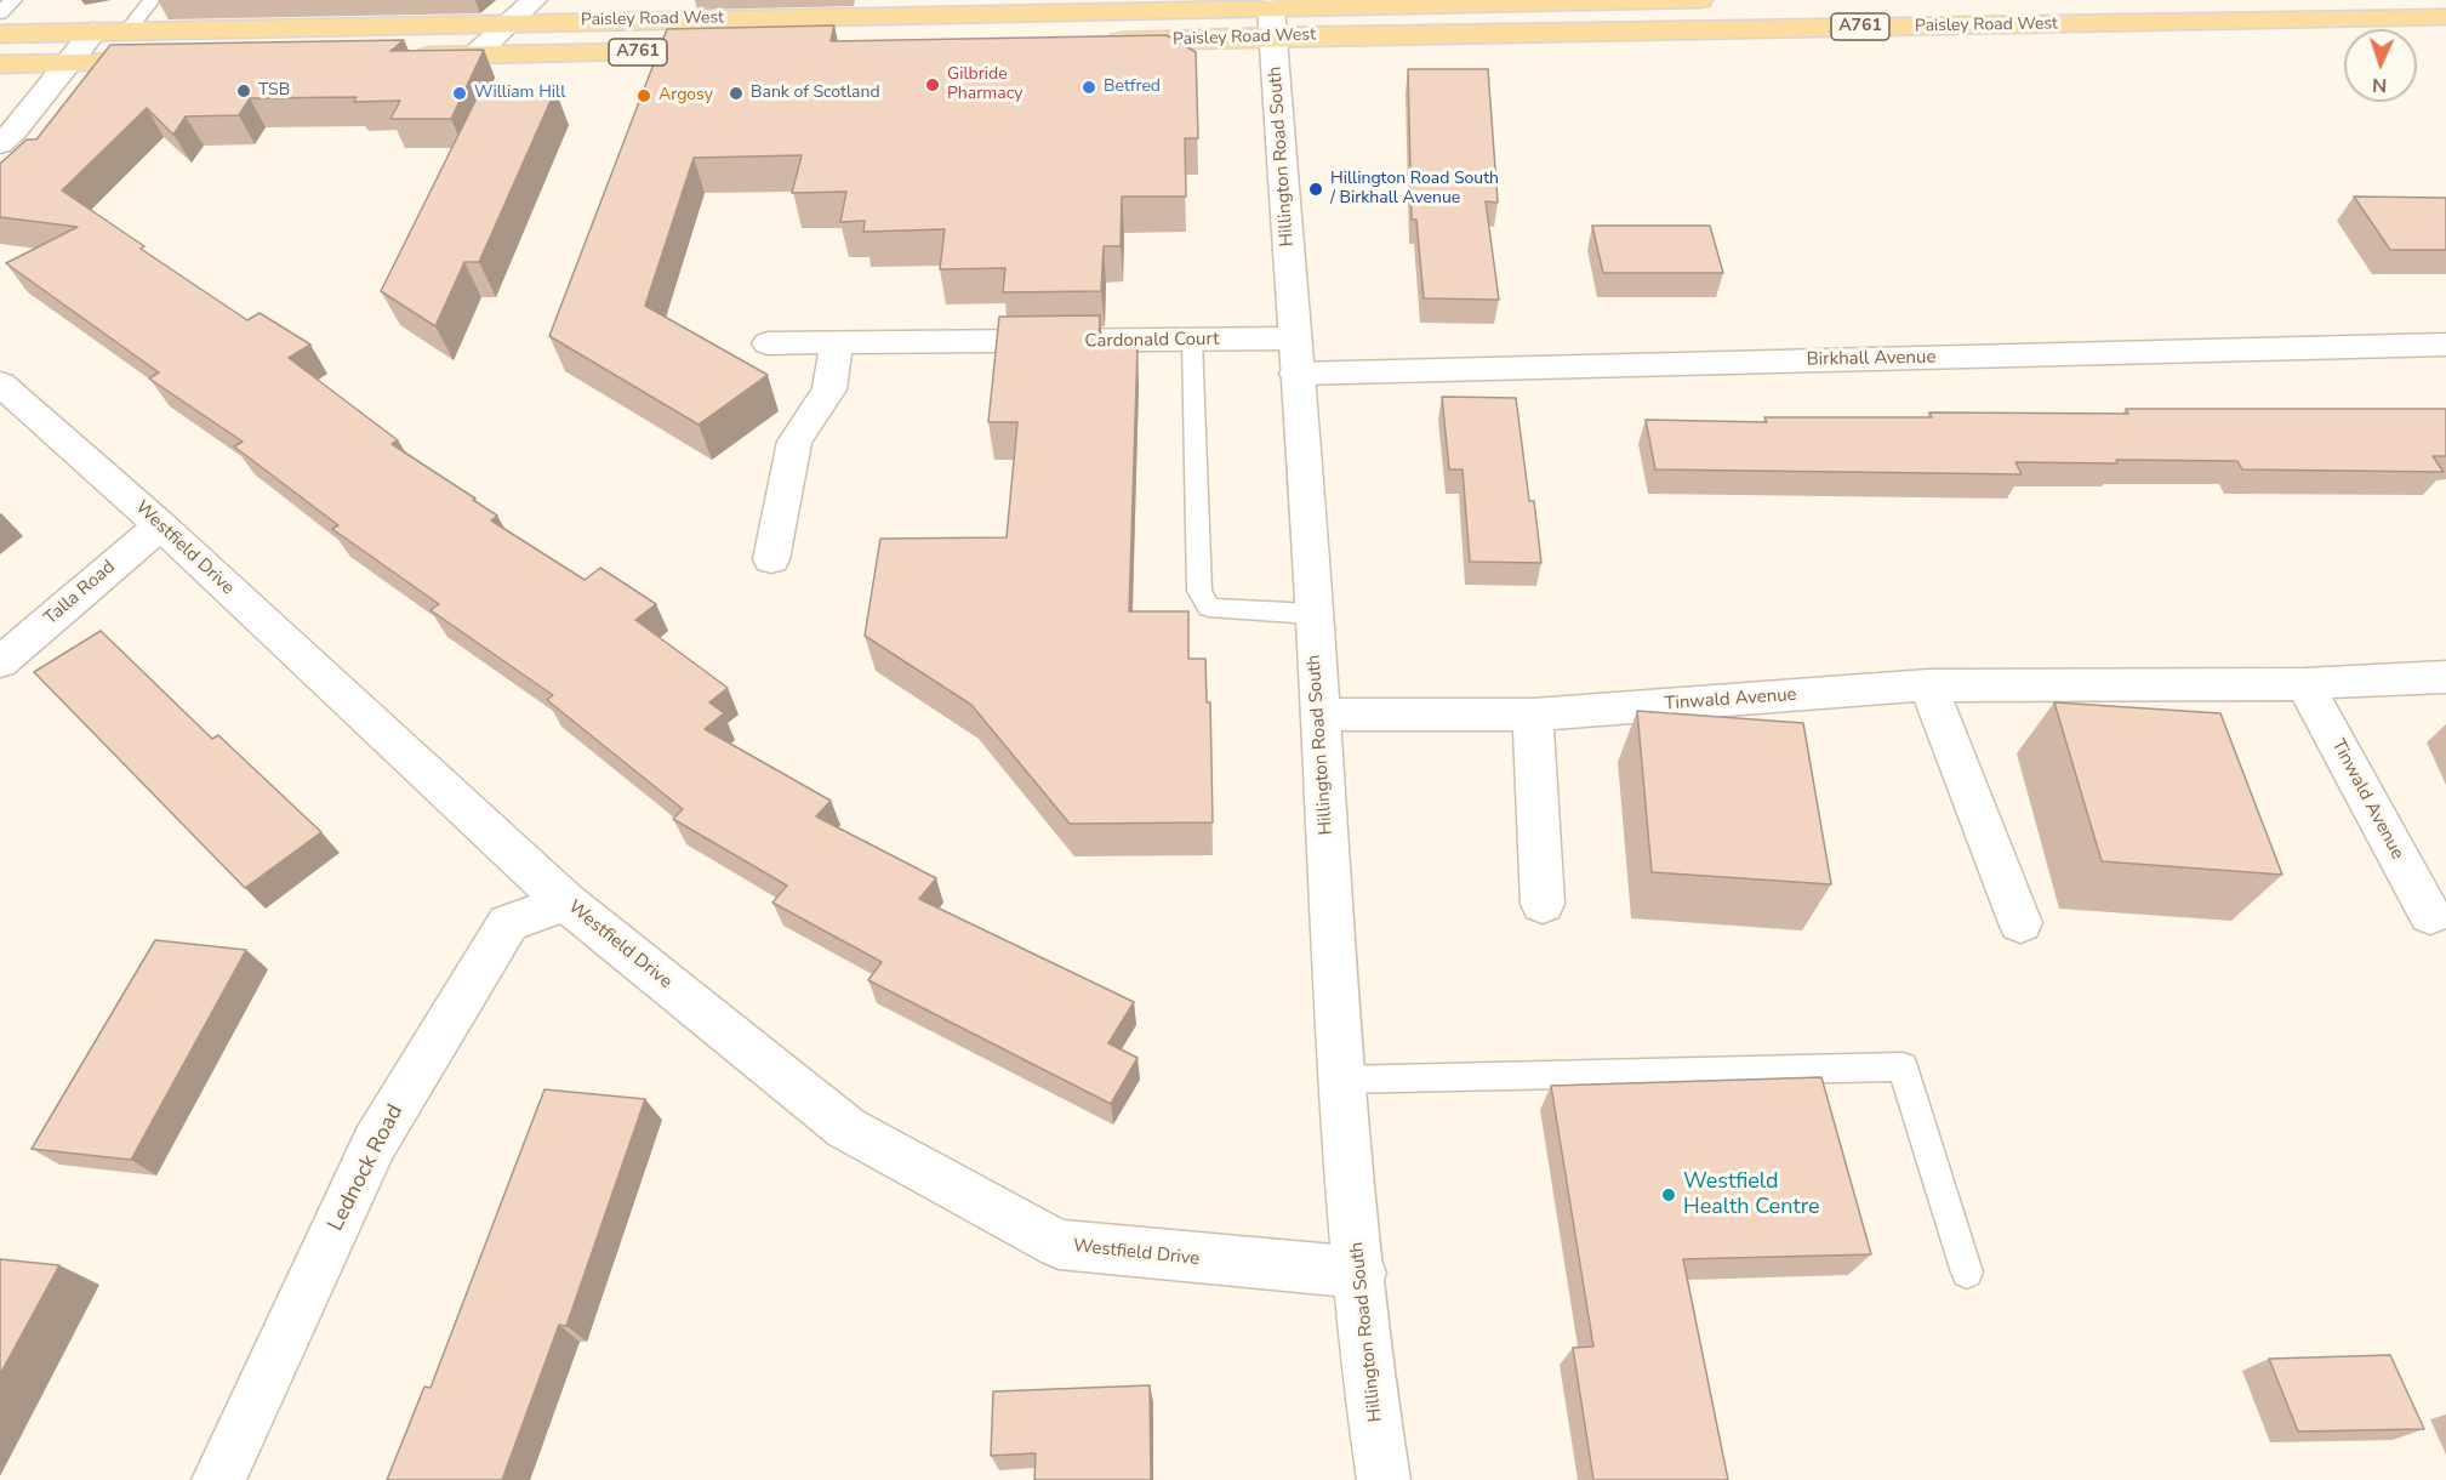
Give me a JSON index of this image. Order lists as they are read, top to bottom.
{
  "streets": {
    "main road": ["Paisley Road West", "A761"],
    "street": [
      "Hillington Road South",
      "Cardonald Court",
      "Birkhall Avenue",
      "Westfield Drive",
      "Talla Road",
      "Tinwald Avenue",
      "Lednock Road"
    ]
  },
  "crossings": [
    ["Paisley Road West", "Hillington Road South"],
    ["Hillington Road South", "Cardonald Court"],
    ["Hillington Road South", "Birkhall Avenue"],
    ["Hillington Road South", "Westfield Drive"],
    ["Hillington Road South", "Tinwald Avenue"],
    ["Cardonald Court", "Birkhall Avenue"],
    ["Westfield Drive", "Talla Road"],
    ["Westfield Drive", "Lednock Road"]
  ],
  "places": [
    "Gilbride Pharmacy",
    "Betfred",
    "TSB",
    "William Hill",
    "Bank of Scotland",
    "Argosy",
    "Hillington Road South / Birkhall Avenue",
    "Westfield Health Centre"
  ],
  "north": "bottom"
}
